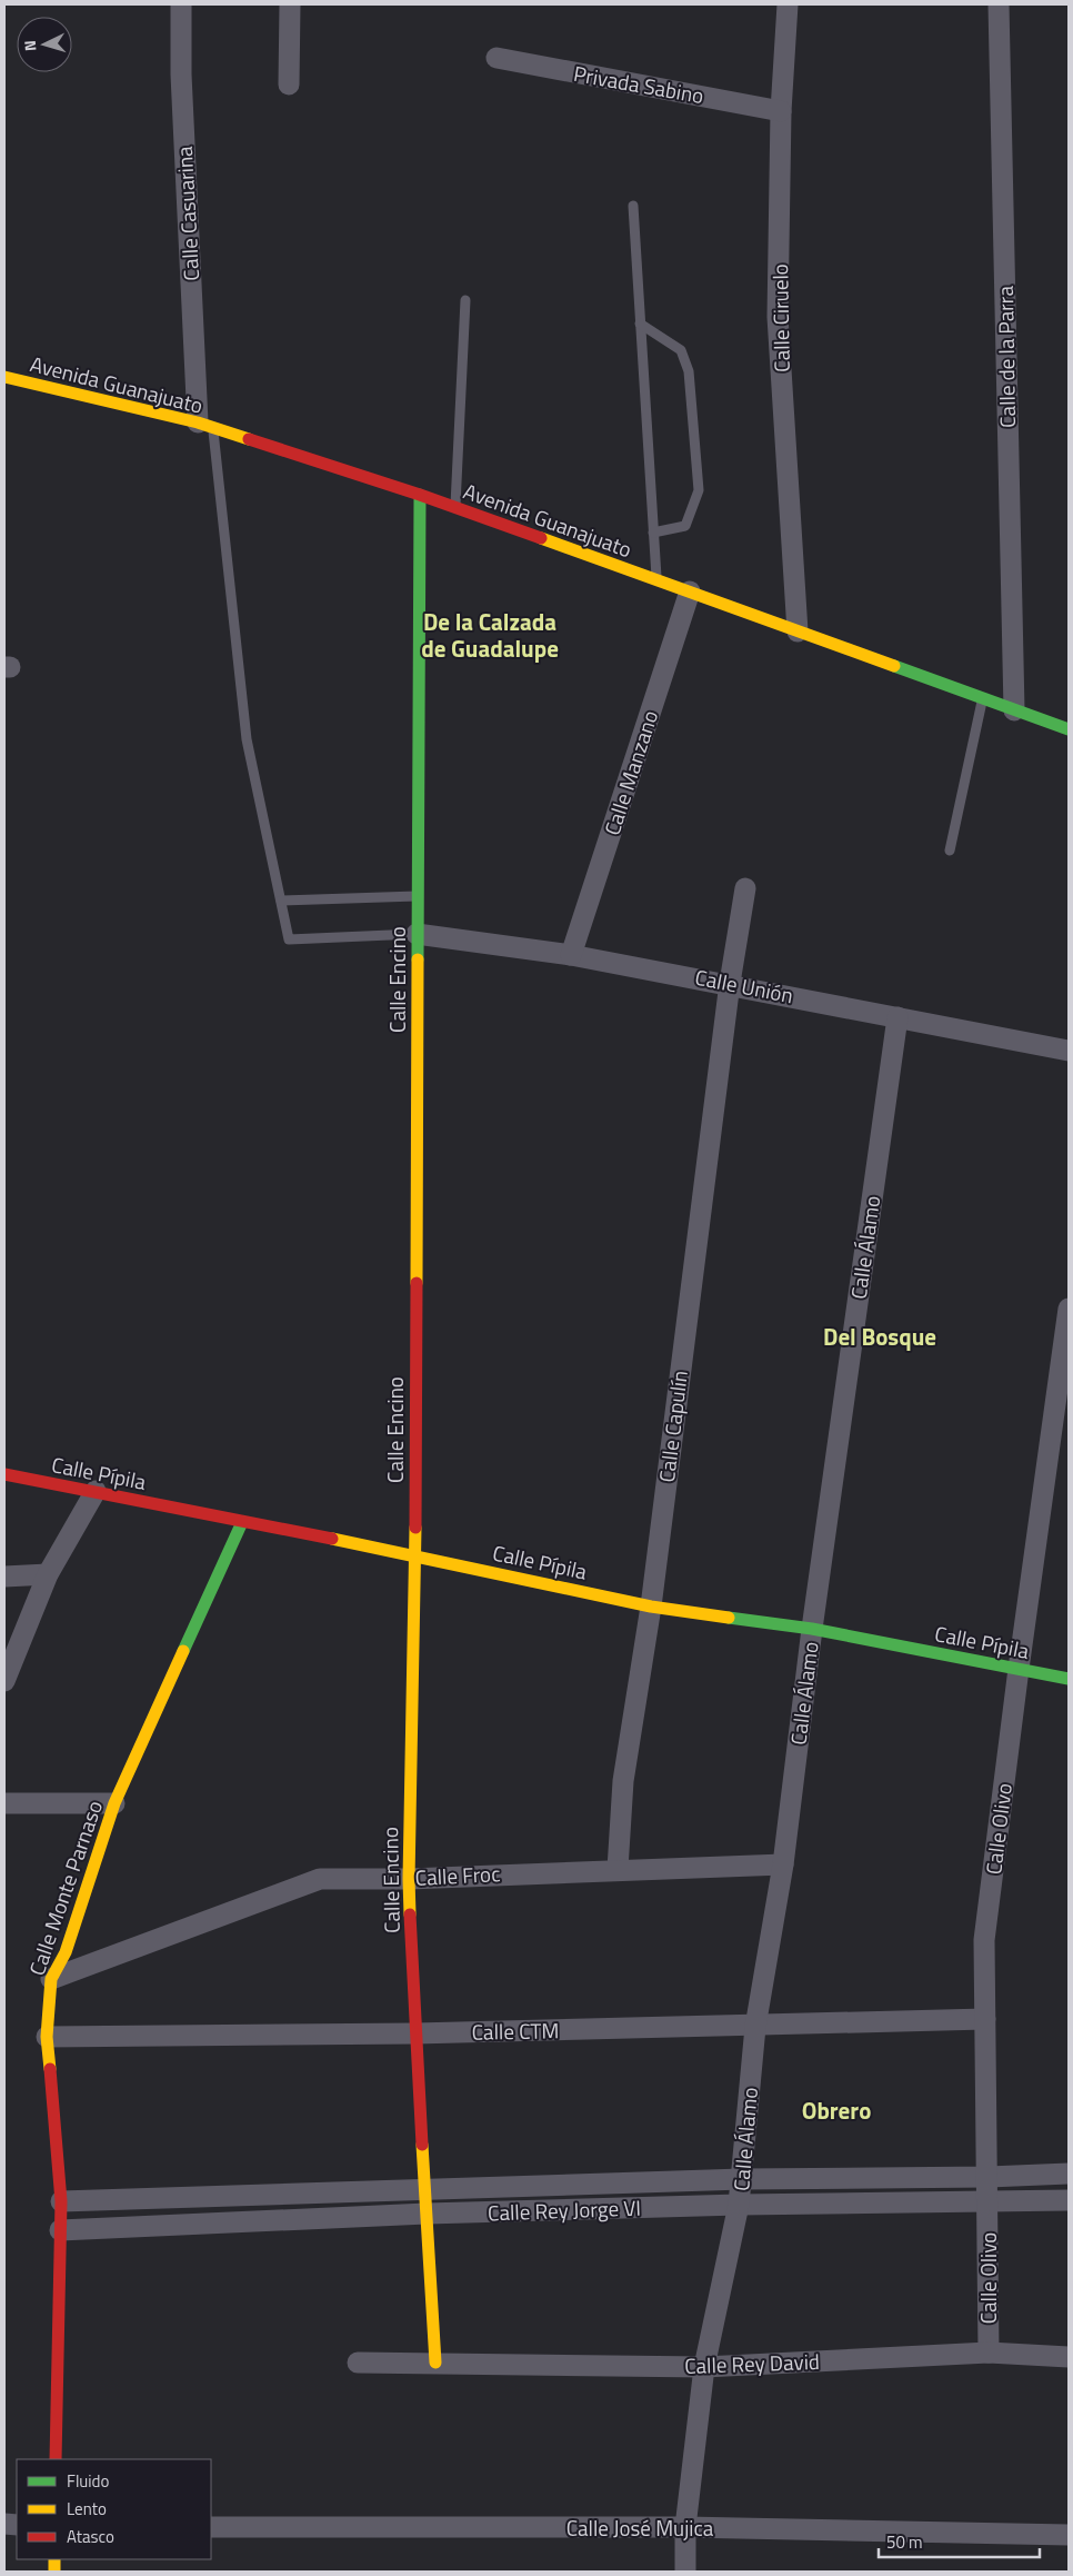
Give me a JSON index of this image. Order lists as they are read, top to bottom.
{
  "streets": {
    "street": [
      "Privada Sabino",
      "Calle Casuarina",
      "Calle Ciruelo",
      "Calle de la Parra",
      "Avenida Guanajuato",
      "Calle Manzano",
      "Calle Encino",
      "Calle Unión",
      "Calle Álamo",
      "Calle Capulín",
      "Calle Pípila",
      "Calle Olivo",
      "Calle Froc",
      "Calle Monte Parnaso",
      "Calle CTM",
      "Calle Rey Jorge VI",
      "Calle Rey David",
      "Calle José Mujica"
    ]
  },
  "crossings": [
    ["Privada Sabino", "Calle Ciruelo"],
    ["Calle Casuarina", "Avenida Guanajuato"],
    ["Calle Ciruelo", "Avenida Guanajuato"],
    ["Calle de la Parra", "Avenida Guanajuato"],
    ["Avenida Guanajuato", "Calle Manzano"],
    ["Avenida Guanajuato", "Calle Encino"],
    ["Calle Manzano", "Calle Unión"],
    ["Calle Encino", "Calle Unión"],
    ["Calle Encino", "Calle Pípila"],
    ["Calle Encino", "Calle Froc"],
    ["Calle Encino", "Calle CTM"],
    ["Calle Encino", "Calle Rey Jorge VI"],
    ["Calle Encino", "Calle Rey David"],
    ["Calle Unión", "Calle Álamo"],
    ["Calle Unión", "Calle Capulín"],
    ["Calle Álamo", "Calle Pípila"],
    ["Calle Álamo", "Calle Froc"],
    ["Calle Álamo", "Calle CTM"],
    ["Calle Álamo", "Calle Rey Jorge VI"],
    ["Calle Álamo", "Calle Rey David"],
    ["Calle Álamo", "Calle José Mujica"],
    ["Calle Capulín", "Calle Pípila"],
    ["Calle Capulín", "Calle Froc"],
    ["Calle Pípila", "Calle Olivo"],
    ["Calle Pípila", "Calle Monte Parnaso"],
    ["Calle Olivo", "Calle CTM"],
    ["Calle Olivo", "Calle Rey Jorge VI"],
    ["Calle Olivo", "Calle Rey David"],
    ["Calle Froc", "Calle Monte Parnaso"],
    ["Calle Monte Parnaso", "Calle CTM"],
    ["Calle Monte Parnaso", "Calle Rey Jorge VI"]
  ],
  "districts": ["De la Calzada de Guadalupe", "Del Bosque", "Obrero"],
  "legend": ["Fluido", "Lento", "Atasco"],
  "scale_bar": "50 m",
  "north": "left"
}
